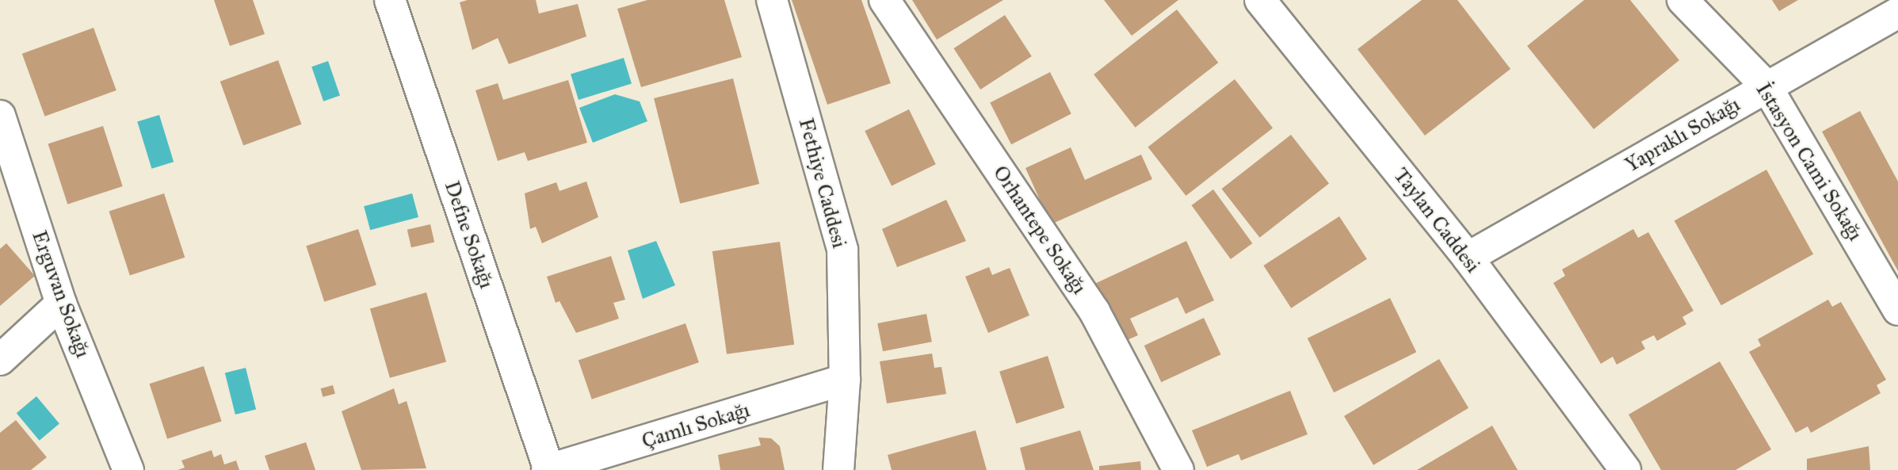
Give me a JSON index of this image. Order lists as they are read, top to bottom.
{
  "streets": {
    "street": [
      "Yapraklı Sokağı",
      "İstasyon Cami Sokağı",
      "Fethiye Caddesi",
      "Taylan Caddesi",
      "Orhantepe Sokağı",
      "Defne Sokağı",
      "Erguvan Sokağı",
      "Çamlı Sokağı"
    ]
  },
  "crossings": [
    ["Yapraklı Sokağı", "İstasyon Cami Sokağı"],
    ["Yapraklı Sokağı", "Taylan Caddesi"],
    ["Fethiye Caddesi", "Çamlı Sokağı"],
    ["Defne Sokağı", "Çamlı Sokağı"]
  ]
}
